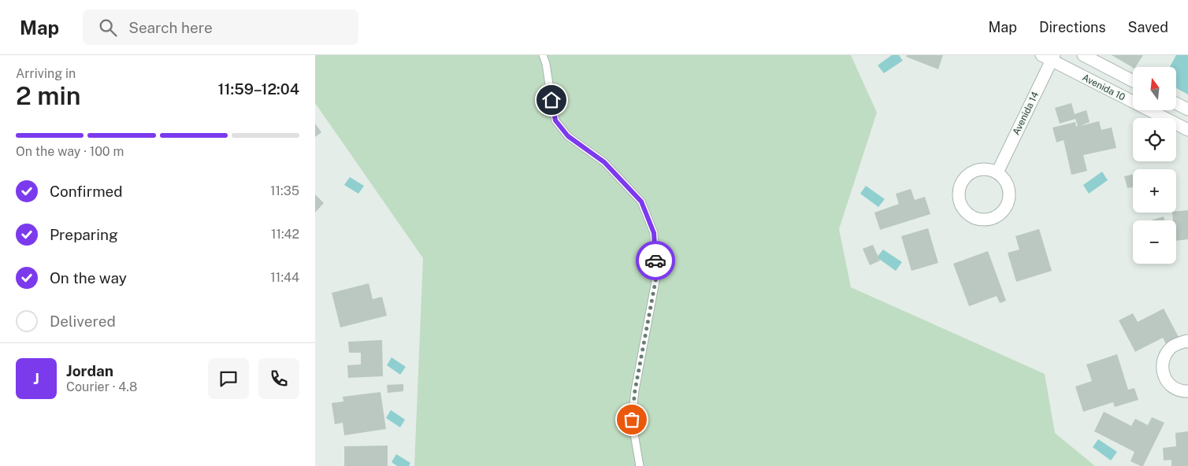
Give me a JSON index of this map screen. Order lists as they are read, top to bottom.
{
  "streets": {
    "street": ["Avenida 10", "Avenida 14"]
  },
  "crossings": [
    ["Avenida 10", "Avenida 14"]
  ],
  "north": "top",
  "page": {
    "header": "Map",
    "search": "Search here",
    "nav": ["Map", "Directions", "Saved"],
    "heading": ["2 min", "Arriving in", "11:59–12:04"],
    "panel": ["Jordan", "Courier · 4.8"],
    "map_buttons": ["+", "−"],
    "bar": "On the way · 100 m",
    "list": [
      ["Confirmed", "11:35"],
      ["Preparing", "11:42"],
      ["On the way", "11:44"],
      "Delivered"
    ],
    "round": "J"
  }
}
